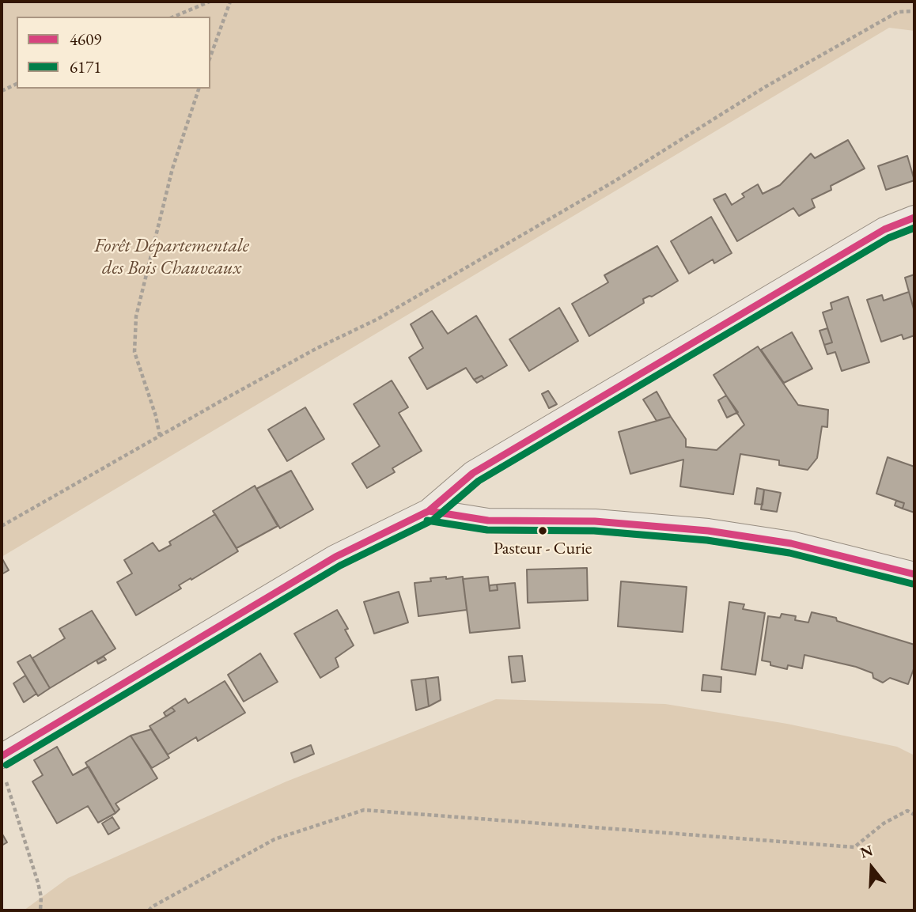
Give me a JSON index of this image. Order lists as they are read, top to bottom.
{
  "parks": ["Forêt Départementale des Bois Chauveaux"],
  "places": ["Pasteur - Curie"],
  "lines": ["transit line 4609", "transit line 6171"],
  "legend": ["4609", "6171"],
  "north": "top"
}
